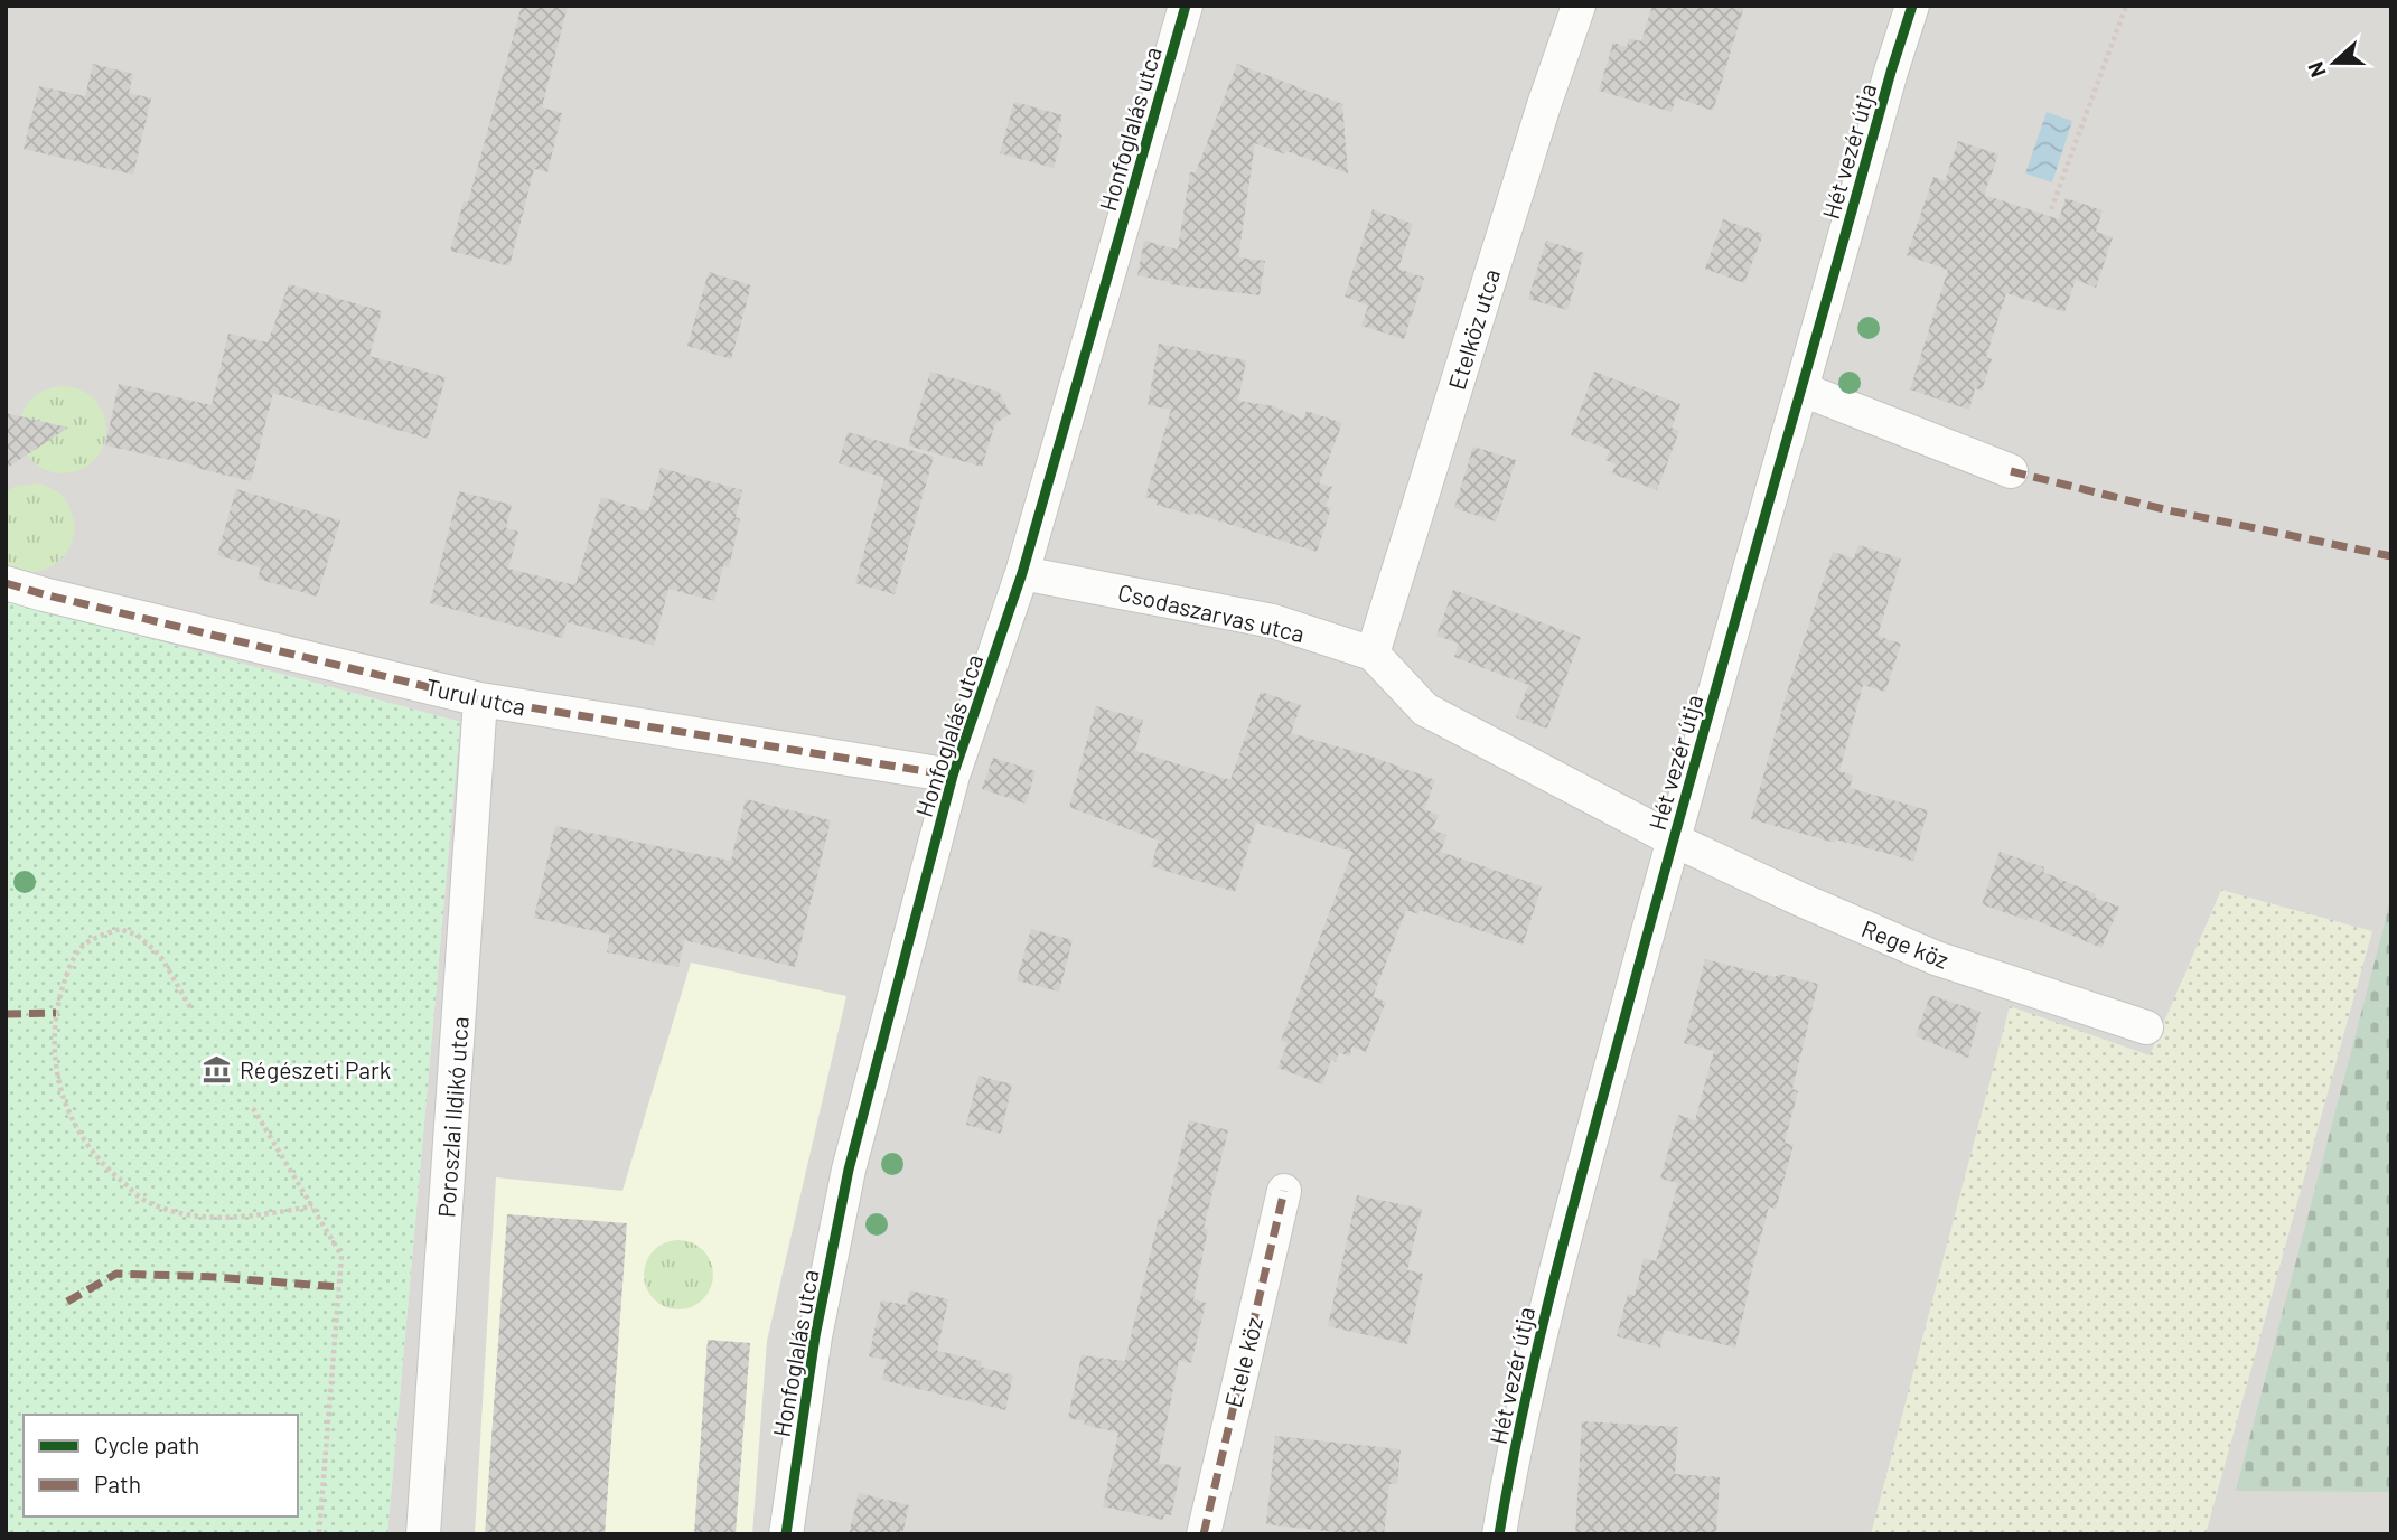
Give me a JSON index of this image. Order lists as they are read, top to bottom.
{
  "streets": {
    "street": [
      "Honfoglalás utca",
      "Hét vezér útja",
      "Etelköz utca",
      "Csodaszarvas utca",
      "Turul utca",
      "Rege köz",
      "Poroszlai Ildikó utca",
      "Etele köz"
    ]
  },
  "crossings": [
    ["Honfoglalás utca", "Csodaszarvas utca"],
    ["Honfoglalás utca", "Turul utca"],
    ["Hét vezér útja", "Csodaszarvas utca"],
    ["Hét vezér útja", "Rege köz"],
    ["Etelköz utca", "Csodaszarvas utca"],
    ["Csodaszarvas utca", "Rege köz"],
    ["Turul utca", "Poroszlai Ildikó utca"]
  ],
  "places": {
    "museum": ["Régészeti Park"]
  },
  "legend": ["Cycle path", "Path"],
  "north": "left"
}
